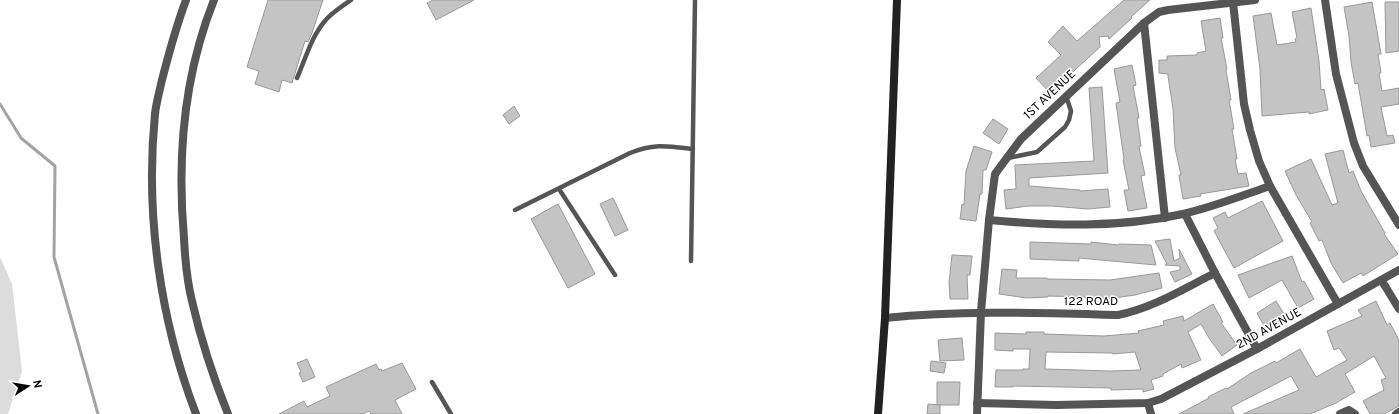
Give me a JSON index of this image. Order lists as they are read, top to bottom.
{
  "streets": {
    "street": ["1ST AVENUE", "122 ROAD", "2ND AVENUE"]
  },
  "crossings": [
    ["1ST AVENUE", "122 ROAD"],
    ["1ST AVENUE", "2ND AVENUE"]
  ],
  "north": "right"
}
